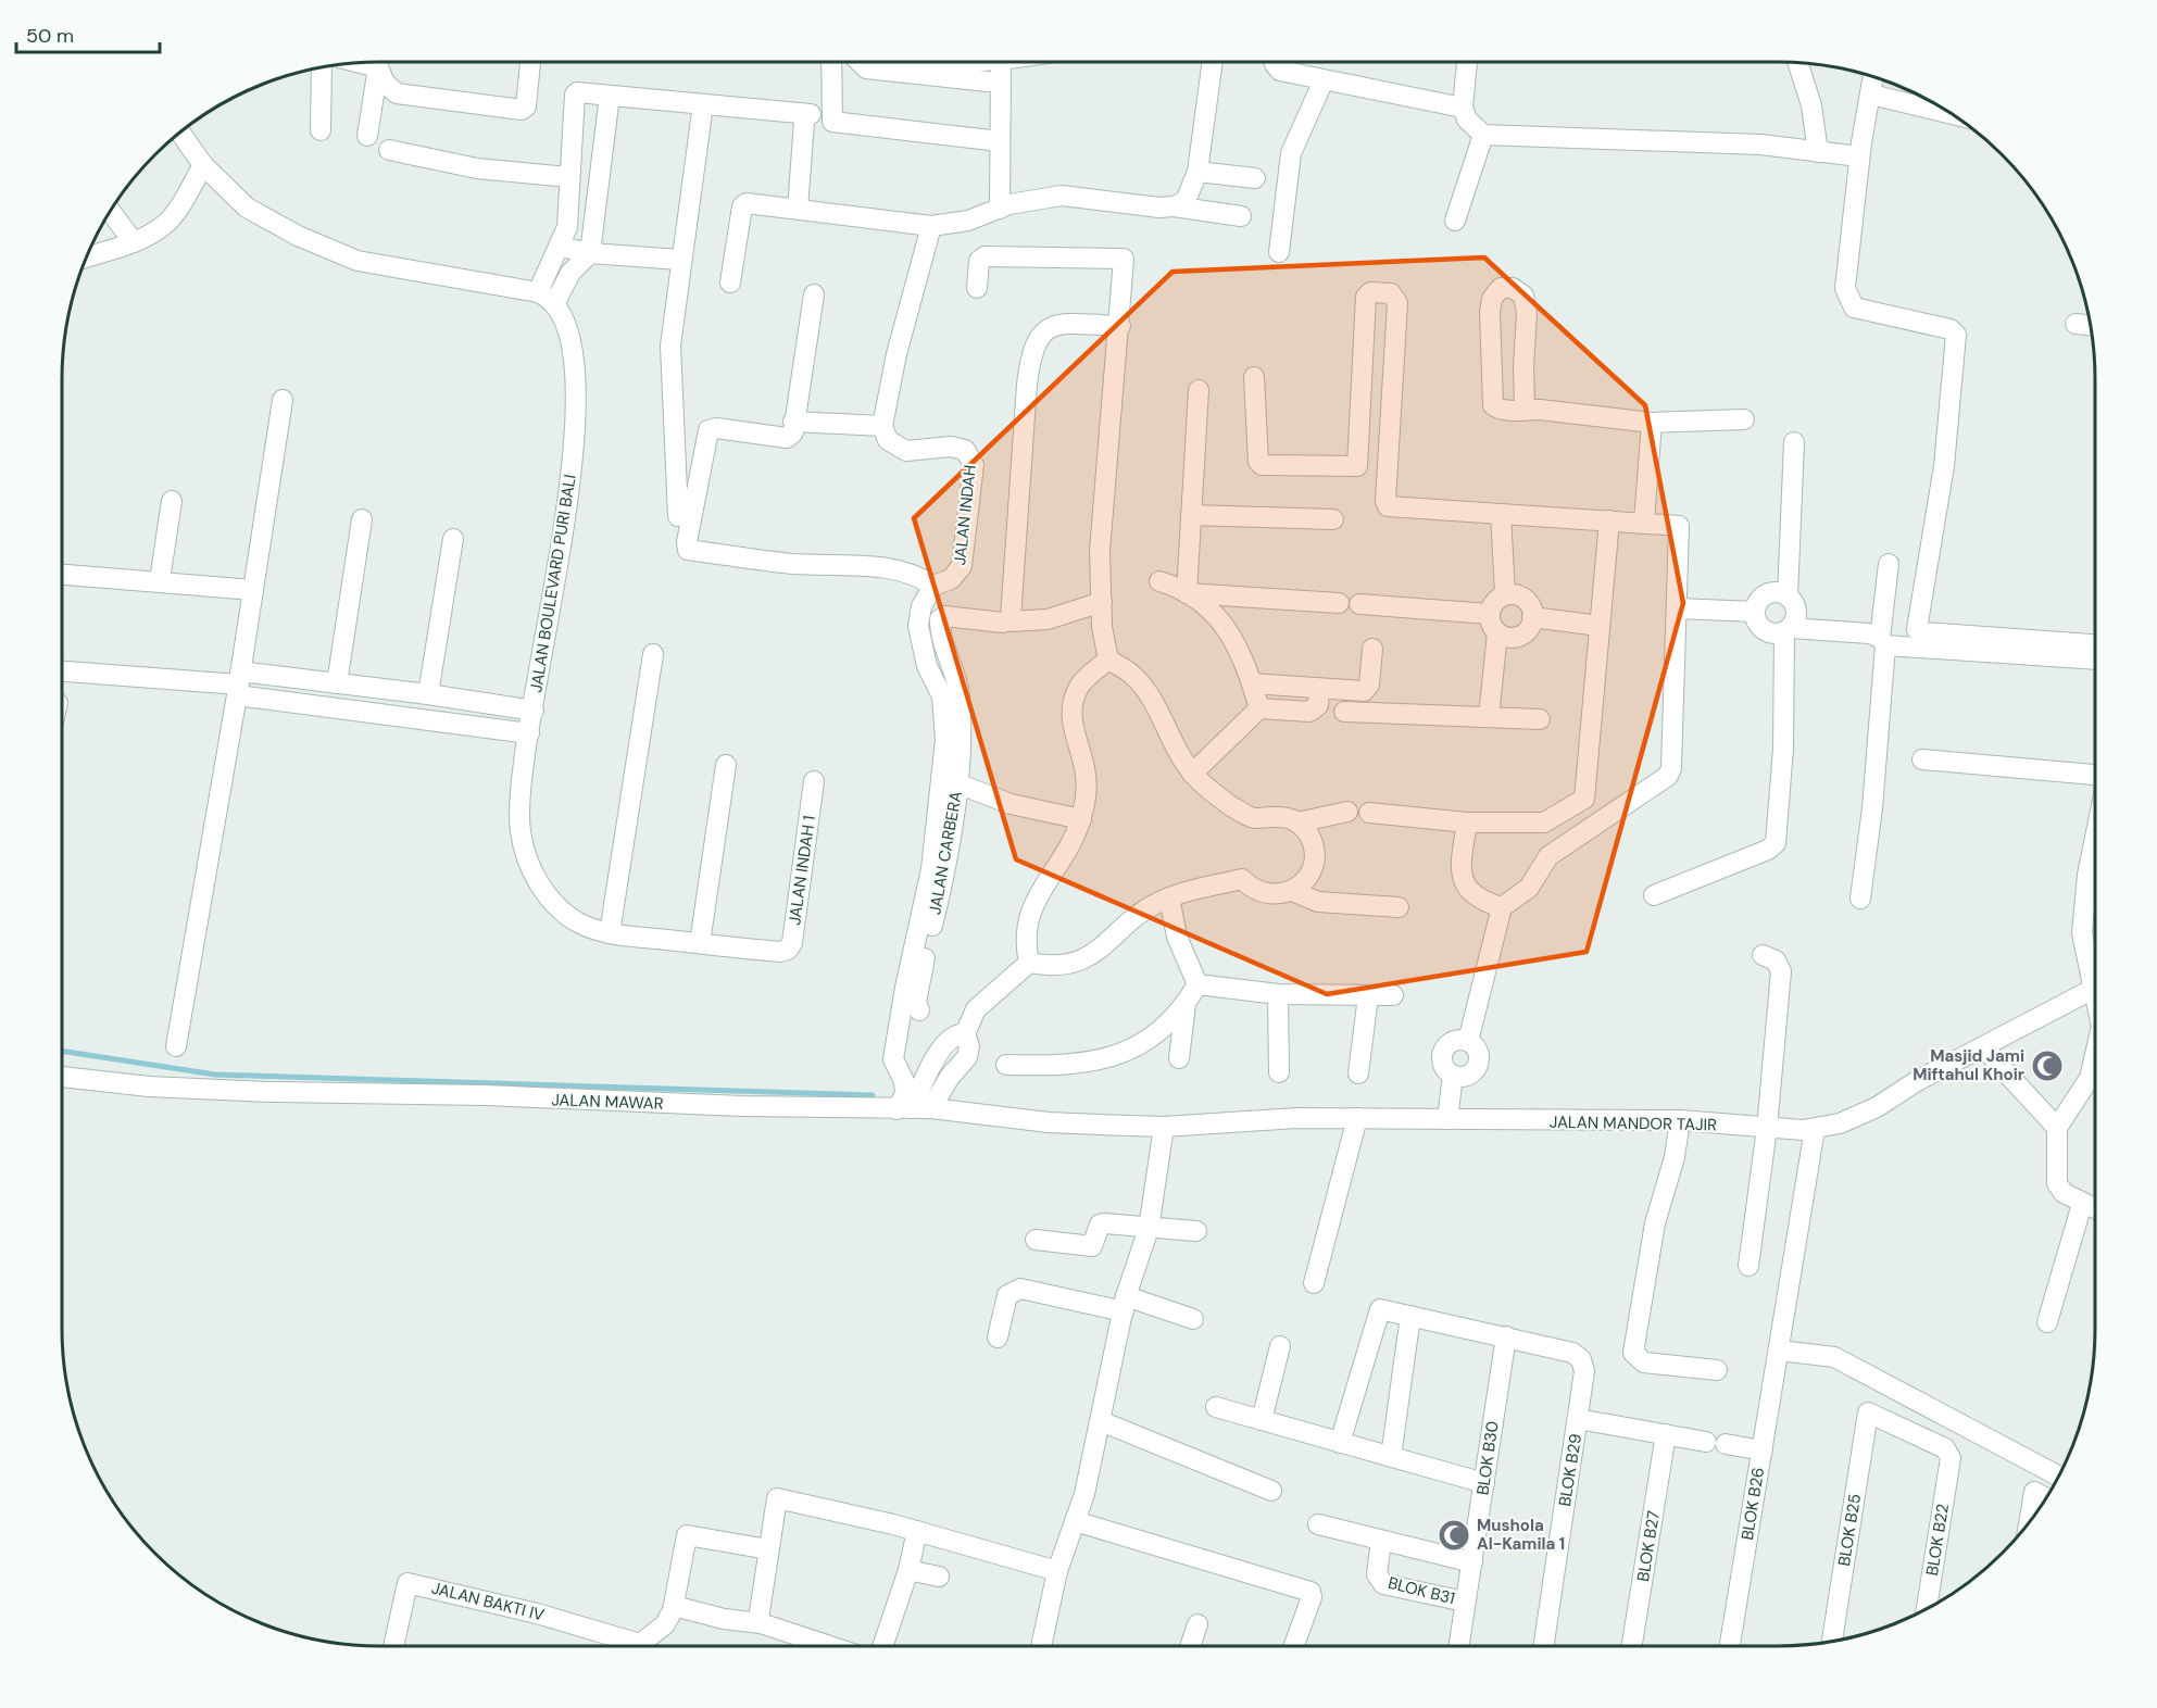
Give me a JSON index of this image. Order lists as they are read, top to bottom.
{
  "streets": {
    "street": [
      "JALAN INDAH",
      "JALAN BOULEVARD PURI BALI",
      "JALAN CARBERA",
      "JALAN INDAH 1",
      "JALAN MAWAR",
      "JALAN MANDOR TAJIR",
      "BLOK B30",
      "BLOK B29",
      "BLOK B26",
      "BLOK B25",
      "BLOK B22",
      "BLOK B27",
      "BLOK B31",
      "JALAN BAKTI IV"
    ]
  },
  "crossings": [
    ["JALAN INDAH", "JALAN MAWAR"],
    ["JALAN BOULEVARD PURI BALI", "JALAN INDAH 1"],
    ["JALAN MAWAR", "JALAN MANDOR TAJIR"],
    ["JALAN MANDOR TAJIR", "BLOK B26"],
    ["BLOK B30", "BLOK B29"],
    ["BLOK B30", "BLOK B31"],
    ["BLOK B25", "BLOK B22"]
  ],
  "places": {
    "mosque": ["Masjid Jami Miftahul Khoir", "Mushola Al-Kamila 1"]
  },
  "scale_bar": "50 m"
}
